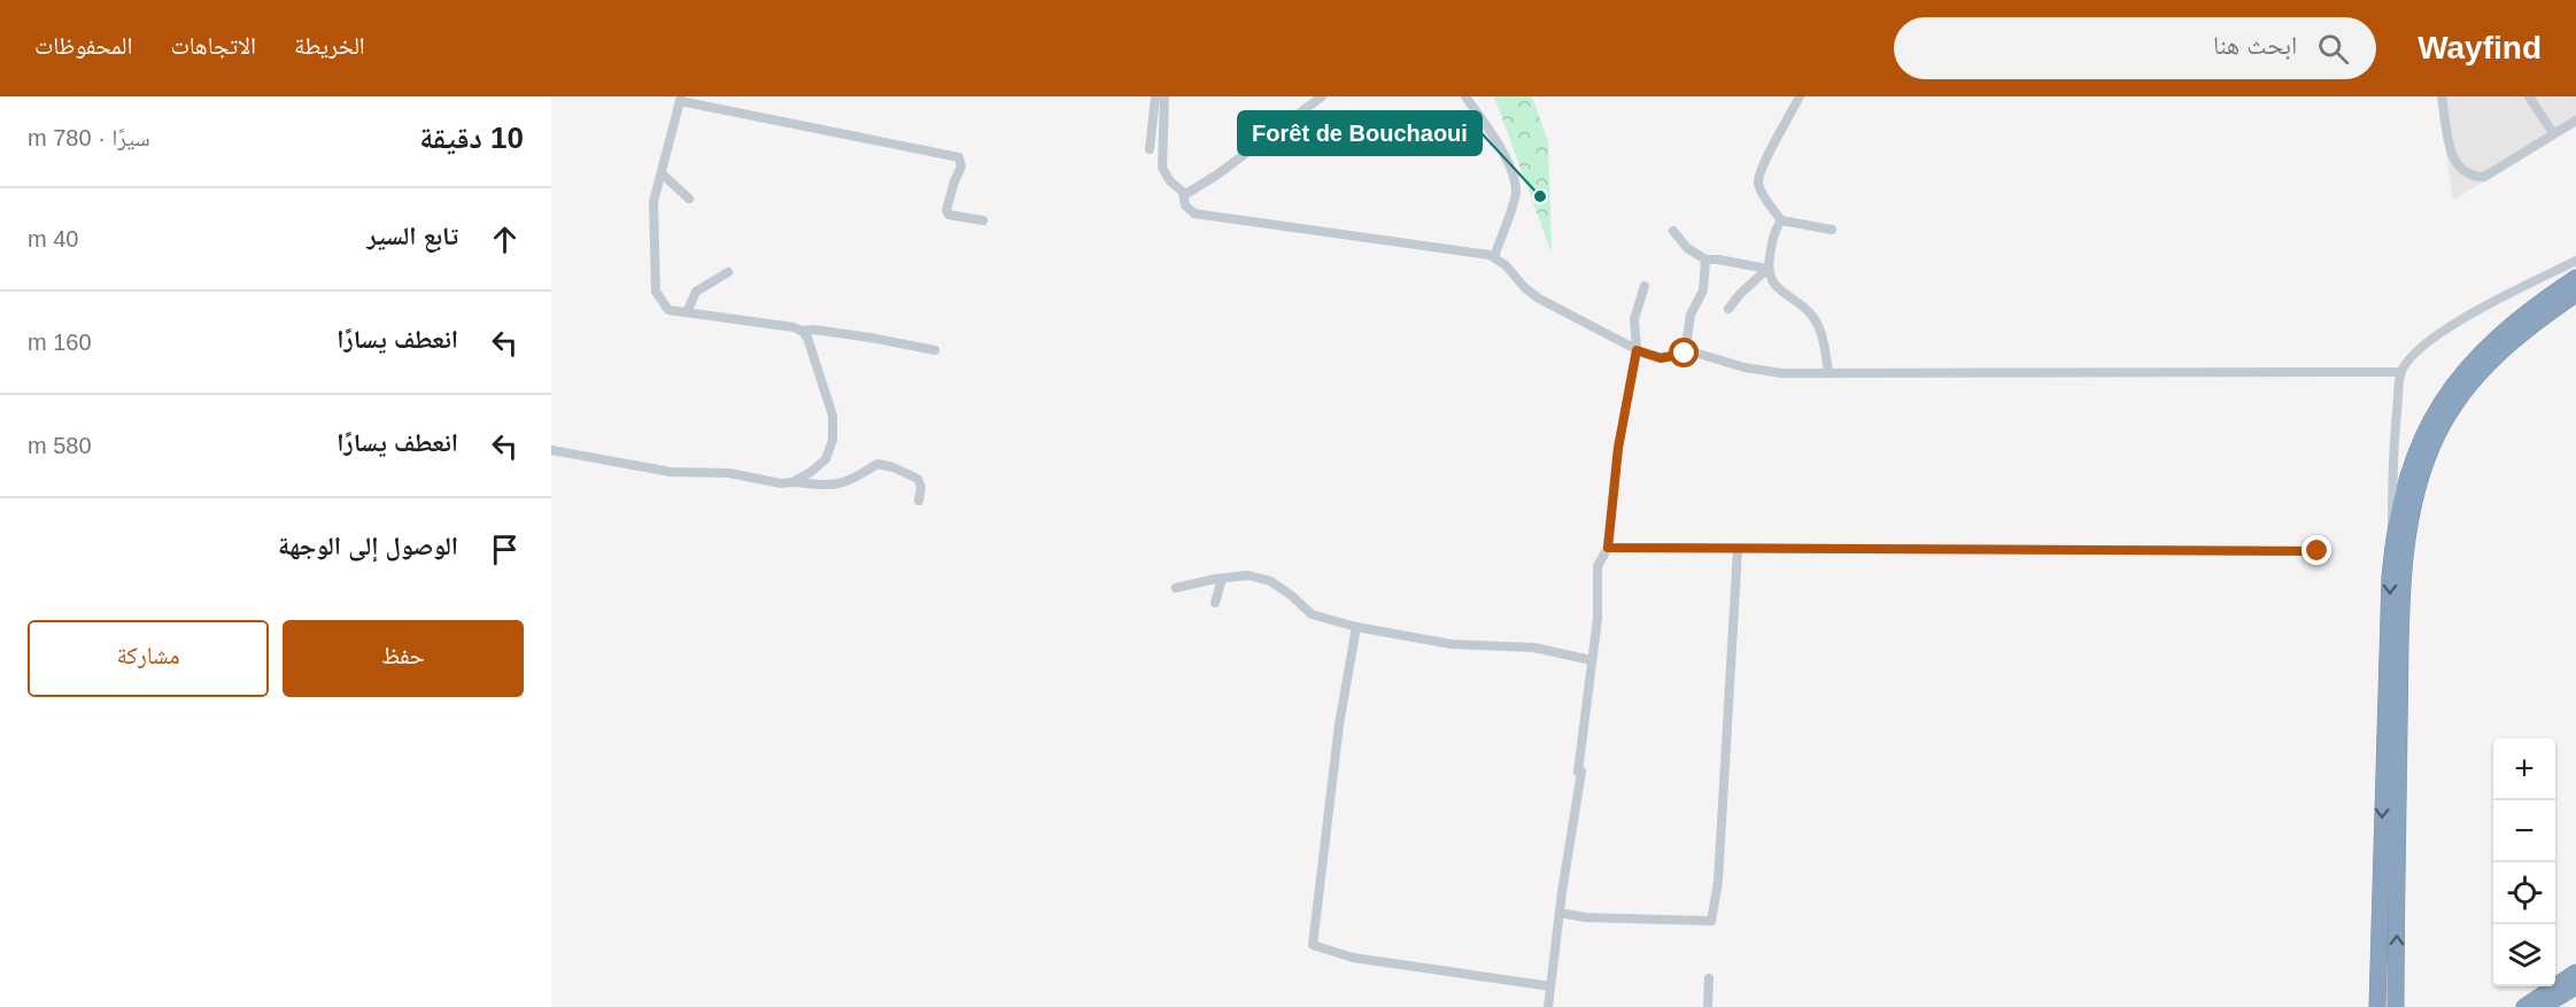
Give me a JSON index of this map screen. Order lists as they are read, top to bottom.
{
  "places": ["Forêt de Bouchaoui"],
  "page": {
    "header": "Wayfind",
    "search": "ابحث هنا",
    "nav": ["الخريطة", "الاتجاهات", "المحفوظات"],
    "heading": ["10 دقيقة", "سيرًا · 780 m"],
    "list": [
      ["تابع السير", "40 m"],
      ["انعطف يسارًا", "160 m"],
      ["انعطف يسارًا", "580 m"],
      "الوصول إلى الوجهة"
    ],
    "buttons": ["حفظ", "مشاركة"],
    "map_buttons": ["+", "−"]
  }
}
